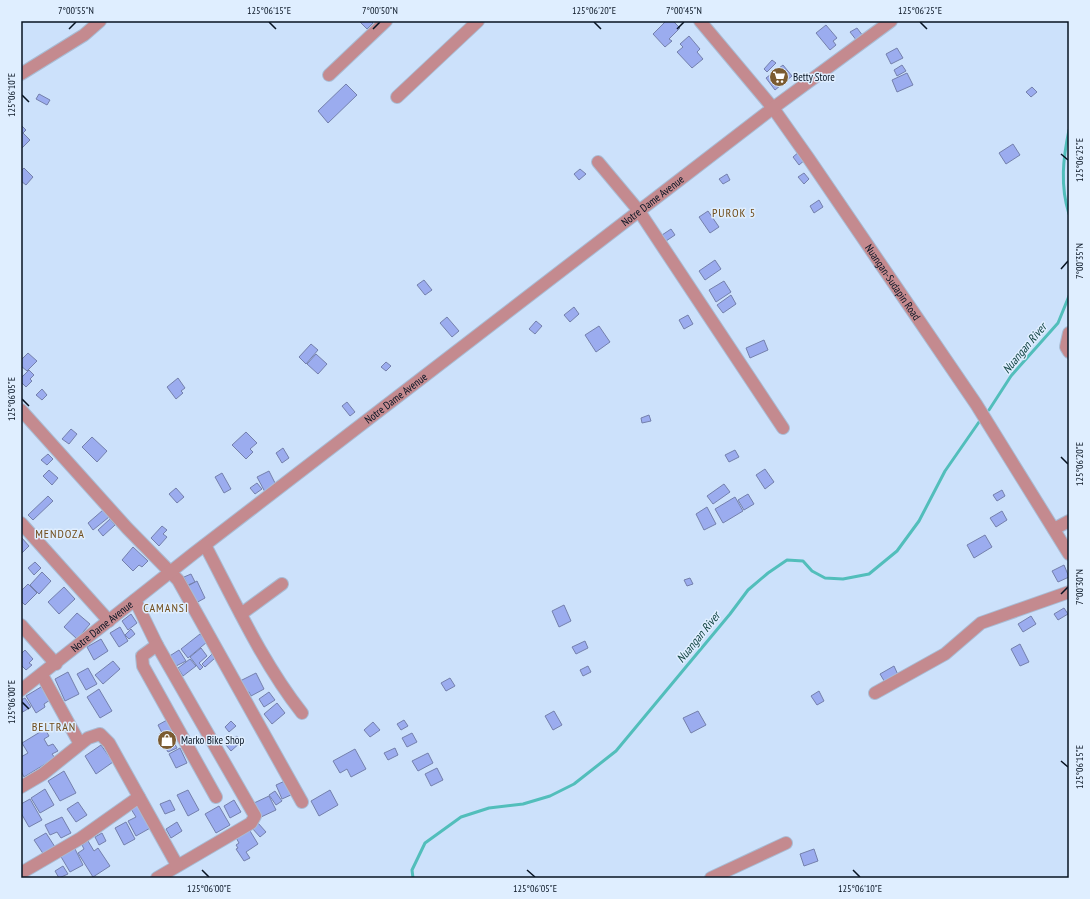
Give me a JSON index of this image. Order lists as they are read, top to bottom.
{
  "streets": {
    "street": ["Notre Dame Avenue", "Nuangan-Sudapin Road"]
  },
  "crossings": [
    ["Notre Dame Avenue", "Nuangan-Sudapin Road"]
  ],
  "districts": [
    "PUROK 5",
    "MENDOZA",
    "CAMANSI",
    "BELTRAN"
  ],
  "water": ["Nuangan River"],
  "places": {
    "supermarket": ["Betty Store"],
    "shop": ["Marko Bike Shop"]
  },
  "coordinates": [
    "7°00'55\"N",
    "125°06'15\"E",
    "7°00'50\"N",
    "125°06'20\"E",
    "7°00'45\"N",
    "125°06'25\"E",
    "125°06'10\"E",
    "7°00'35\"N",
    "125°06'05\"E",
    "7°00'30\"N",
    "125°06'00\"E"
  ]
}
